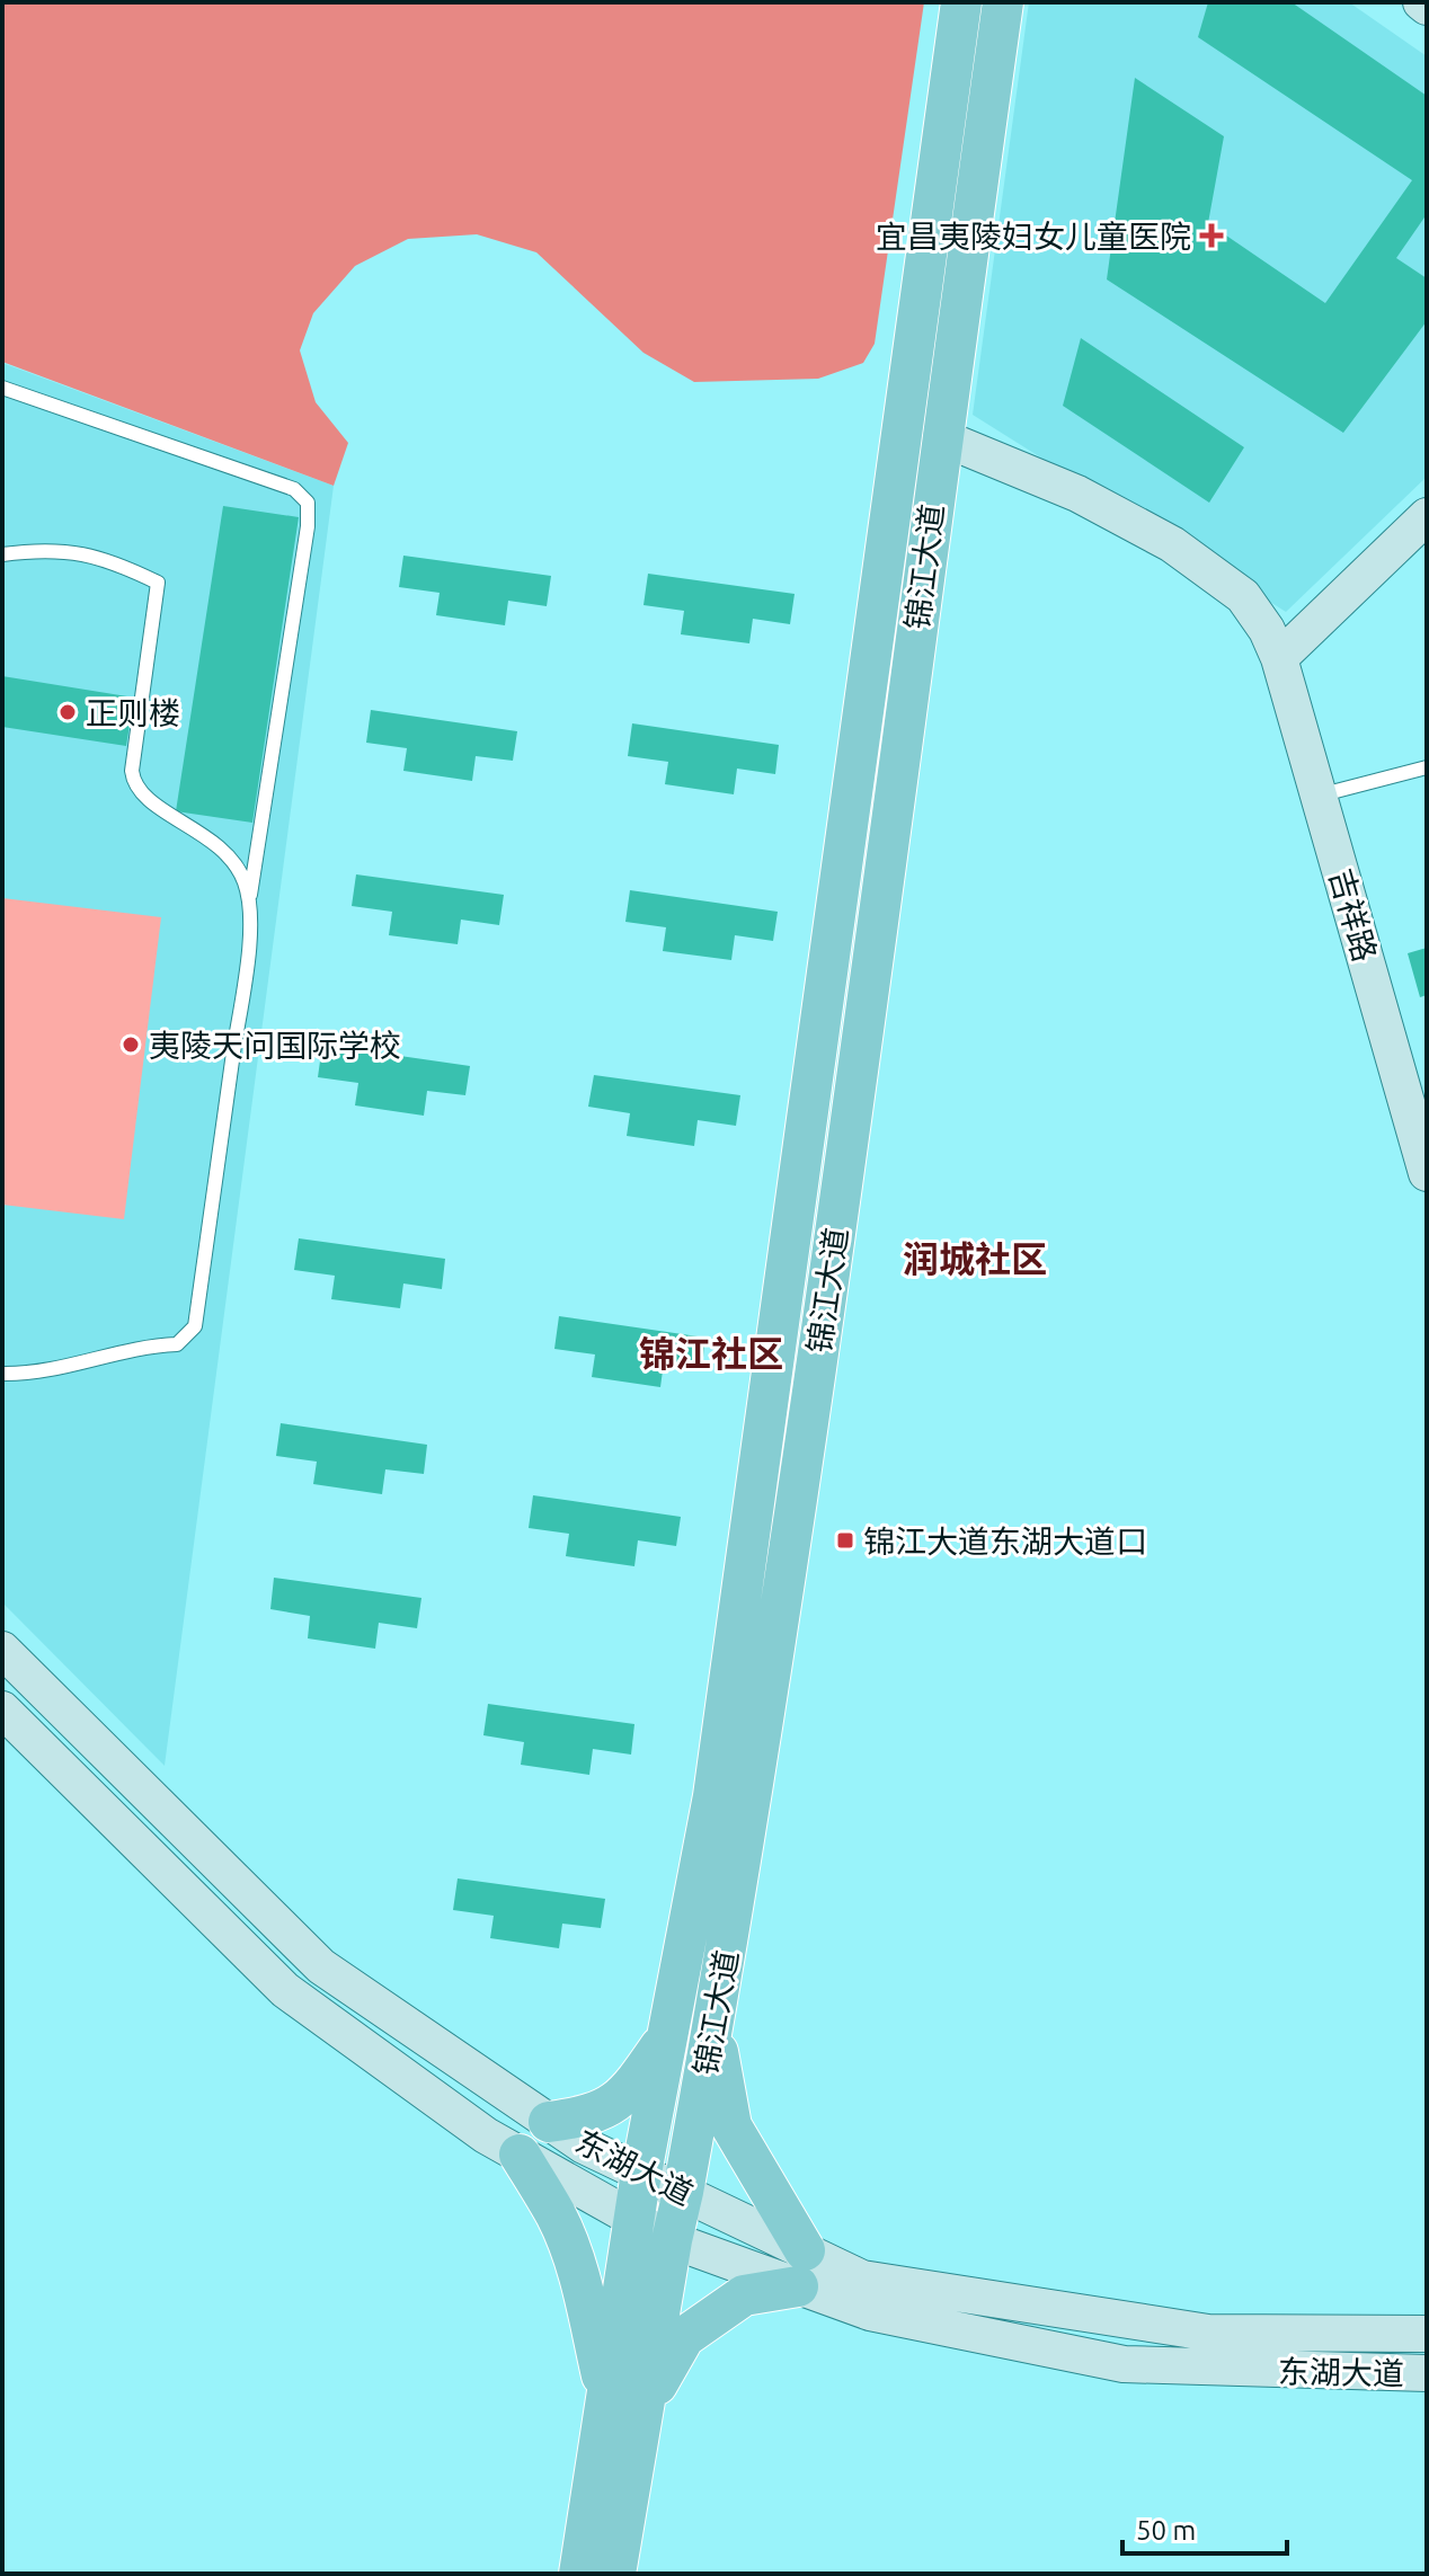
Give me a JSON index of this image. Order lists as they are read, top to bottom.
{
  "streets": {
    "main road": ["锦江大道", "吉祥路", "东湖大道"]
  },
  "crossings": [
    ["锦江大道", "吉祥路"],
    ["锦江大道", "东湖大道"]
  ],
  "districts": ["润城社区", "锦江社区"],
  "places": {
    "health": ["宜昌夷陵妇女儿童医院"],
    "other": ["正则楼", "夷陵天问国际学校"],
    "transit": ["锦江大道东湖大道口"]
  },
  "scale_bar": "50 m"
}
